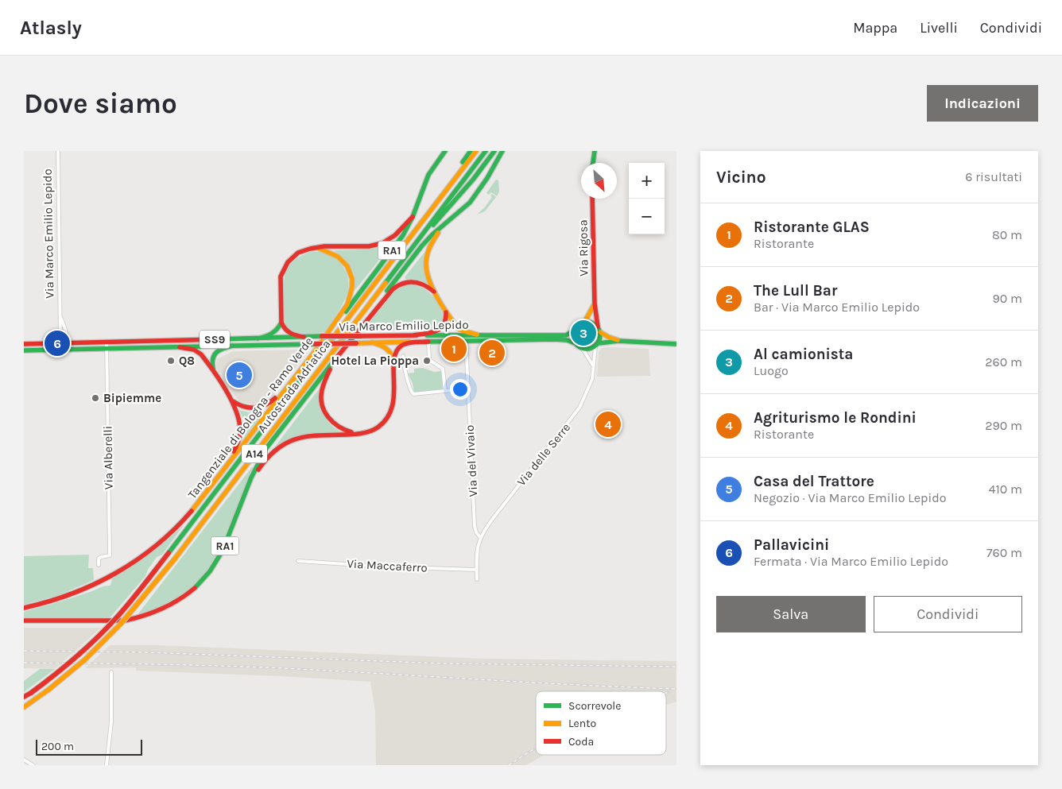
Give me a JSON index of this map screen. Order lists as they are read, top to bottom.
{
  "streets": {
    "main road": [
      "Via Marco Emilio Lepido",
      "Via Rigosa",
      "RA1",
      "SS9",
      "Autostrada Adriatica",
      "Tangenziale di Bologna - Ramo Verde",
      "A14"
    ],
    "street": [
      "Via delle Serre",
      "Via Alberelli",
      "Via del Vivaio",
      "Via Maccaferro"
    ]
  },
  "crossings": [
    ["Via Marco Emilio Lepido", "Via Rigosa"],
    ["Via Marco Emilio Lepido", "SS9"],
    ["Via Marco Emilio Lepido", "Via delle Serre"],
    ["Via Marco Emilio Lepido", "Via Alberelli"],
    ["Via Marco Emilio Lepido", "Via del Vivaio"],
    ["Via Rigosa", "SS9"],
    ["Via Rigosa", "Via delle Serre"],
    ["RA1", "Tangenziale di Bologna - Ramo Verde"],
    ["SS9", "Via delle Serre"],
    ["Via delle Serre", "Via del Vivaio"],
    ["Via del Vivaio", "Via Maccaferro"]
  ],
  "places": ["Q8", "Hotel La Pioppa", "Bipiemme"],
  "legend": ["Scorrevole", "Lento", "Coda"],
  "scale_bar": "200 m",
  "north": "bottom right",
  "page": {
    "header": "Atlasly",
    "nav": ["Mappa", "Livelli", "Condividi"],
    "buttons": [
      "Indicazioni",
      ["Salva", "Condividi"]
    ],
    "title": "Dove siamo",
    "heading": ["Vicino", "6 risultati"],
    "map_buttons": ["+", "−"],
    "list": [
      {
        "mark": "1",
        "name": "Ristorante GLAS",
        "note": "Ristorante",
        "value": "80 m"
      },
      {
        "mark": "2",
        "name": "The Lull Bar",
        "note": "Bar · Via Marco Emilio Lepido",
        "value": "90 m"
      },
      {
        "mark": "3",
        "name": "Al camionista",
        "note": "Luogo",
        "value": "260 m"
      },
      {
        "mark": "4",
        "name": "Agriturismo le Rondini",
        "note": "Ristorante",
        "value": "290 m"
      },
      {
        "mark": "5",
        "name": "Casa del Trattore",
        "note": "Negozio · Via Marco Emilio Lepido",
        "value": "410 m"
      },
      {
        "mark": "6",
        "name": "Pallavicini",
        "note": "Fermata · Via Marco Emilio Lepido",
        "value": "760 m"
      }
    ],
    "pins": [
      "3",
      "6",
      "1",
      "2",
      "5",
      "4"
    ],
    "scale": "200 m"
  }
}
